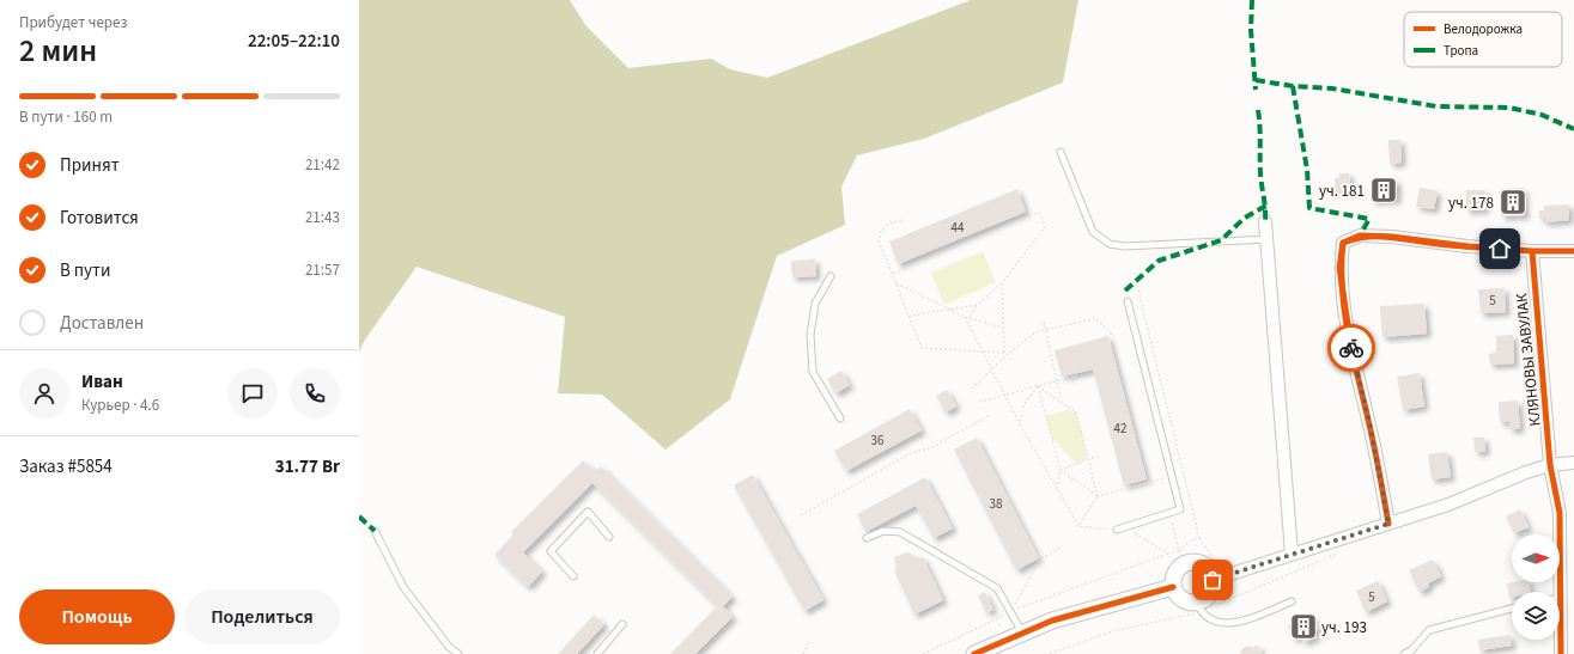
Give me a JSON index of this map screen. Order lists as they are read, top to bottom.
{
  "streets": {
    "street": ["КЛЯНОВЫ ЗАВУЛАК"]
  },
  "places": {
    "building": ["уч. 181", "уч. 178", "уч. 193"]
  },
  "house_numbers": [
    "44",
    "5",
    "42",
    "36",
    "38",
    "5"
  ],
  "legend": ["Велодорожка", "Тропа"],
  "north": "right",
  "page": {
    "heading": ["2 мин", "Прибудет через", "22:05–22:10"],
    "panel": [
      "Иван",
      "Курьер · 4.6",
      "Заказ #5854",
      "31.77 Br"
    ],
    "bar": "В пути · 160 m",
    "list": [
      ["Принят", "21:42"],
      ["Готовится", "21:43"],
      ["В пути", "21:57"],
      "Доставлен"
    ],
    "buttons": ["Помощь", "Поделиться"]
  }
}
